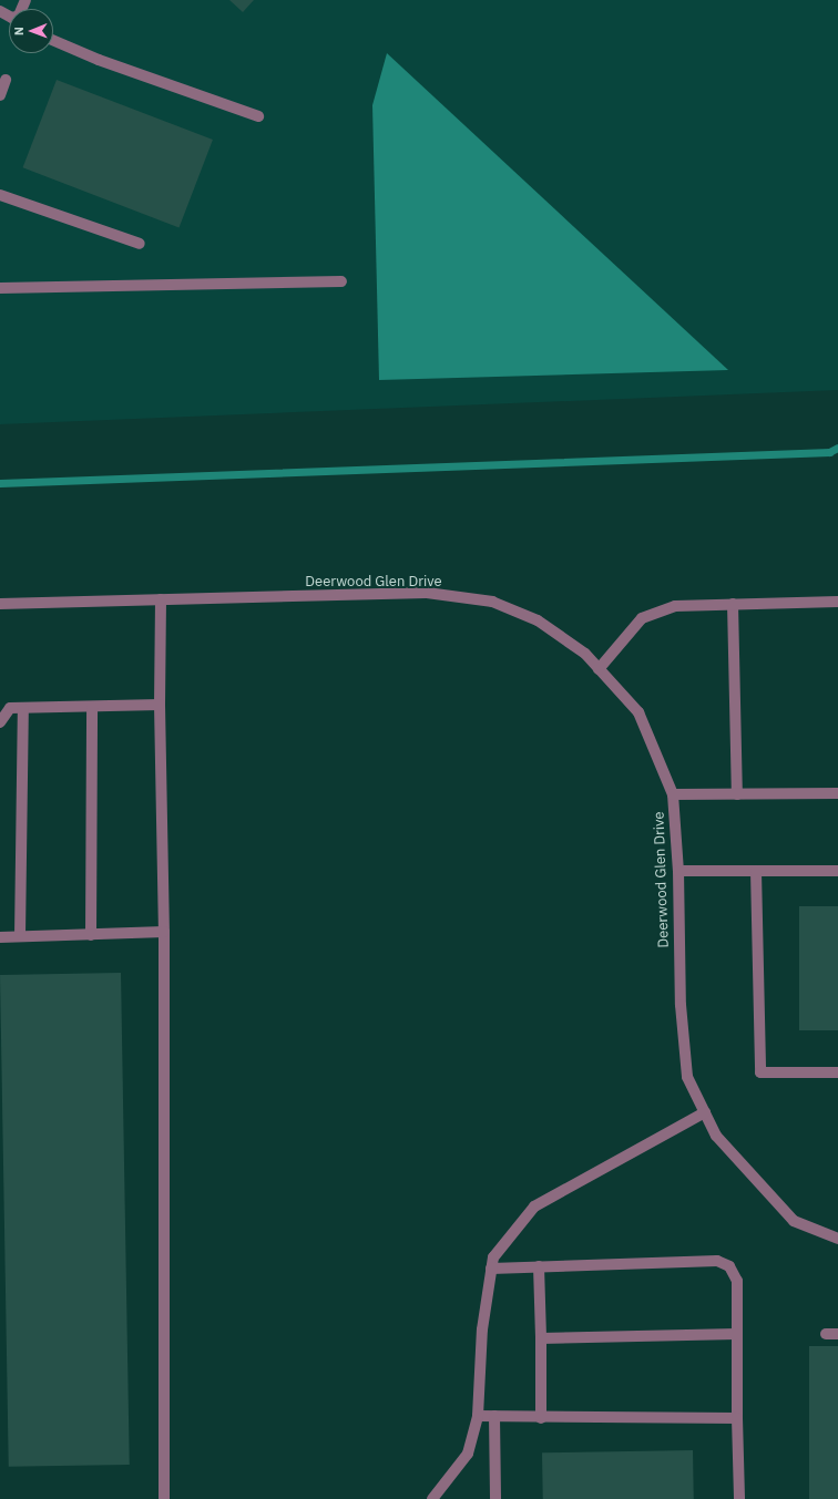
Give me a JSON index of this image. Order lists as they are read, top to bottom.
{
  "streets": {
    "street": ["Deerwood Glen Drive"]
  },
  "north": "left"
}
